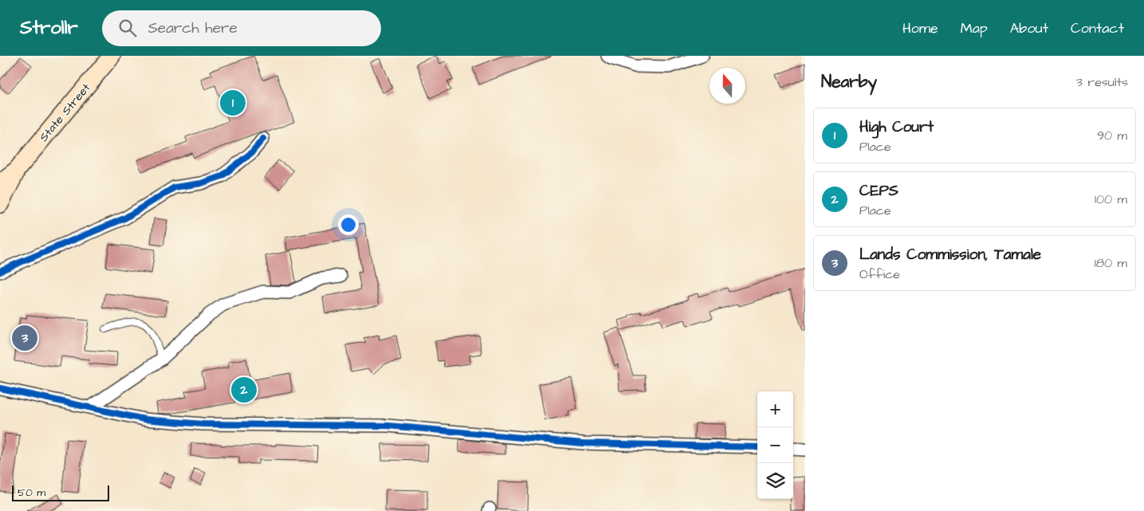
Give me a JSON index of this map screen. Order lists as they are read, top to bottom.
{
  "streets": {
    "street": ["State Street"]
  },
  "scale_bar": "50 m",
  "north": "top",
  "page": {
    "header": "Strollr",
    "search": "Search here",
    "nav": [
      "Home",
      "Map",
      "About",
      "Contact"
    ],
    "heading": ["Nearby", "3 results"],
    "pins": ["1", "3", "2"],
    "list": [
      {
        "mark": "1",
        "name": "High Court",
        "note": "Place",
        "value": "90 m"
      },
      {
        "mark": "2",
        "name": "CEPS",
        "note": "Place",
        "value": "100 m"
      },
      {
        "mark": "3",
        "name": "Lands Commission, Tamale",
        "note": "Office",
        "value": "180 m"
      }
    ],
    "map_buttons": ["+", "−"],
    "scale": "50 m"
  }
}
